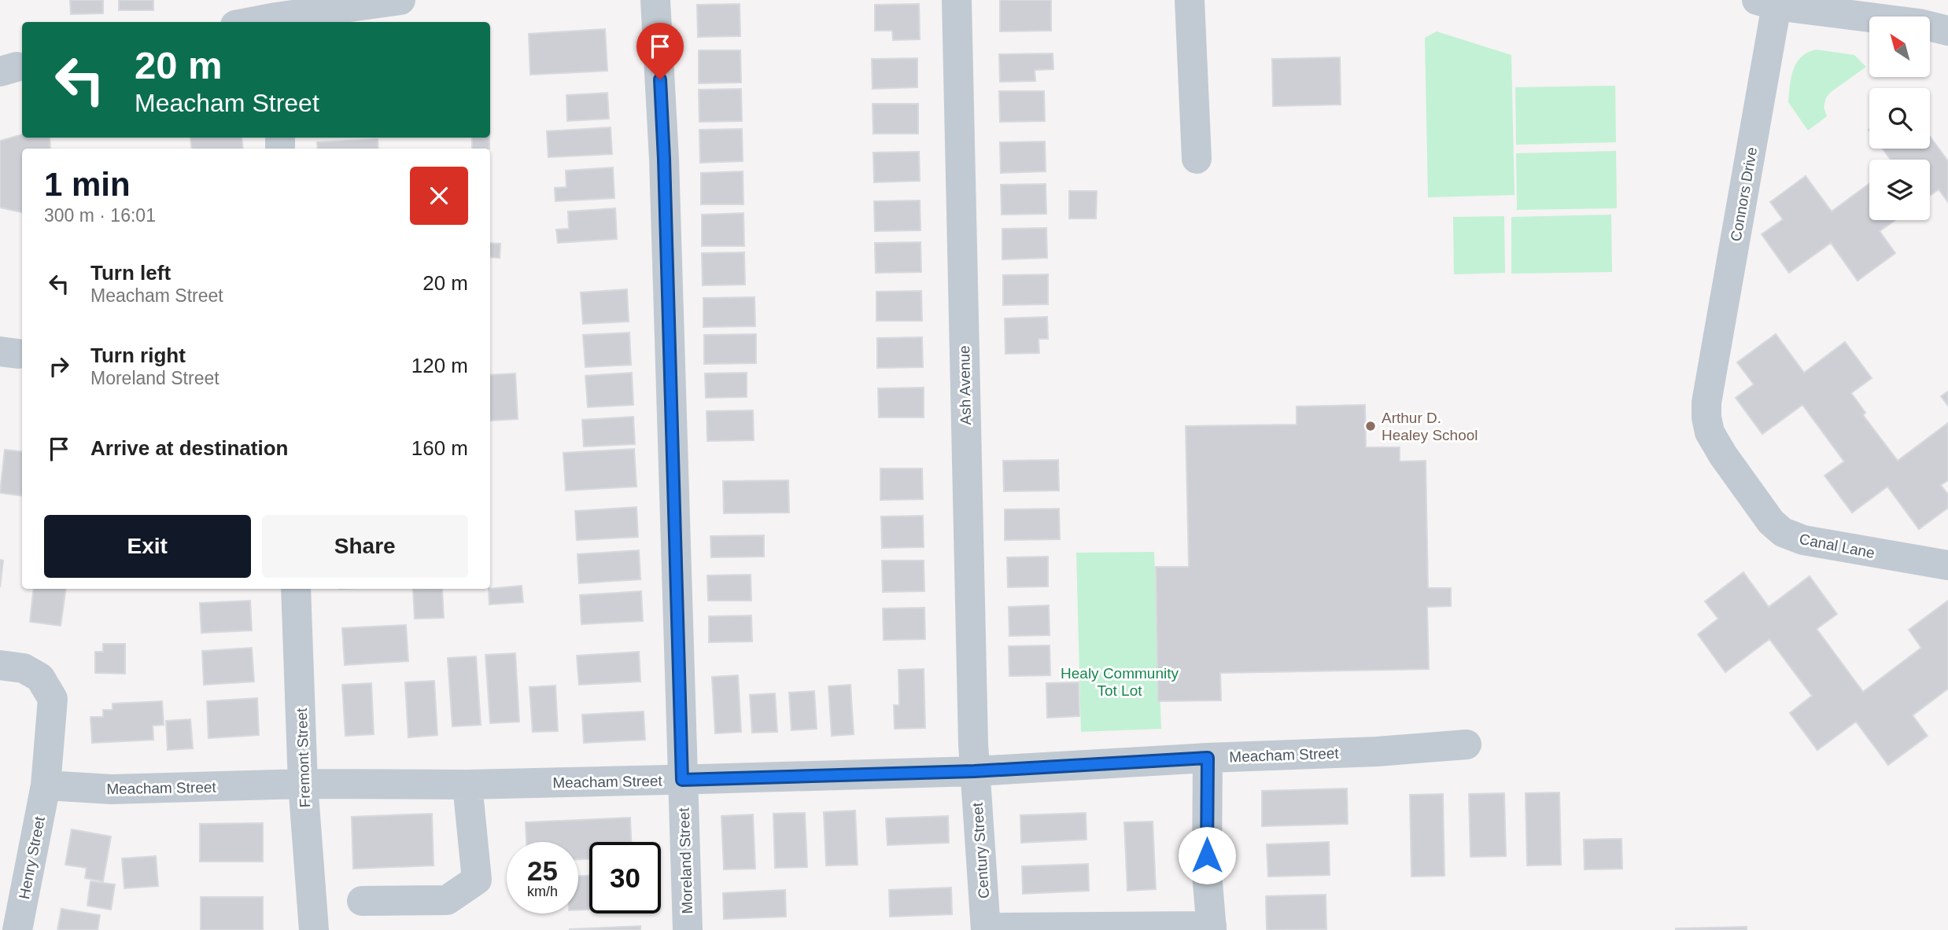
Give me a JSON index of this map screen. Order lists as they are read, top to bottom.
{
  "streets": {
    "street": [
      "Connors Drive",
      "Ash Avenue",
      "Canal Lane",
      "Meacham Street",
      "Fremont Street",
      "Century Street",
      "Henry Street",
      "Moreland Street"
    ]
  },
  "crossings": [
    ["Connors Drive", "Canal Lane"],
    ["Ash Avenue", "Meacham Street"],
    ["Ash Avenue", "Century Street"],
    ["Meacham Street", "Fremont Street"],
    ["Meacham Street", "Century Street"],
    ["Meacham Street", "Henry Street"],
    ["Meacham Street", "Moreland Street"]
  ],
  "parks": ["Healy Community Tot Lot"],
  "places": ["Arthur D. Healey School"],
  "north": "top left",
  "page": {
    "turn": ["20 m", "Meacham Street"],
    "heading": ["1 min", "300 m · 16:01"],
    "list": [
      {
        "name": "Turn left",
        "note": "Meacham Street",
        "value": "20 m"
      },
      {
        "name": "Turn right",
        "note": "Moreland Street",
        "value": "120 m"
      },
      {
        "name": "Arrive at destination",
        "value": "160 m"
      }
    ],
    "buttons": ["Exit", "Share"],
    "speed": "25 km/h",
    "limit": "30"
  }
}
